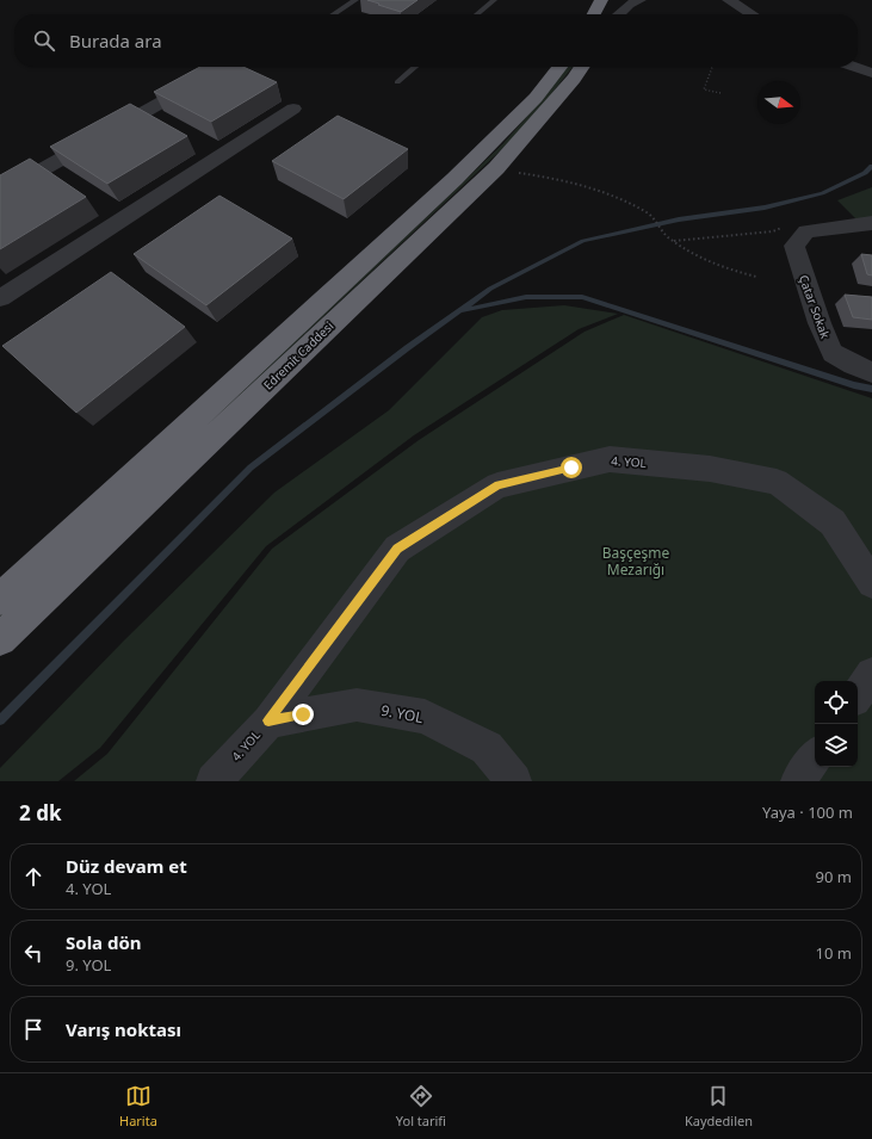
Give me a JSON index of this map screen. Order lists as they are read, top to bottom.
{
  "streets": {
    "highway": ["Edremit Caddesi"],
    "street": ["Çatar Sokak", "4. YOL", "9. YOL"]
  },
  "crossings": [
    ["4. YOL", "9. YOL"]
  ],
  "parks": ["Başçeşme Mezarığı"],
  "north": "right",
  "page": {
    "search": "Burada ara",
    "heading": ["2 dk", "Yaya · 100 m"],
    "list": [
      ["Düz devam et", "4. YOL", "90 m"],
      ["Sola dön", "9. YOL", "10 m"],
      "Varış noktası"
    ],
    "nav": ["Harita", "Yol tarifi", "Kaydedilen"]
  }
}
